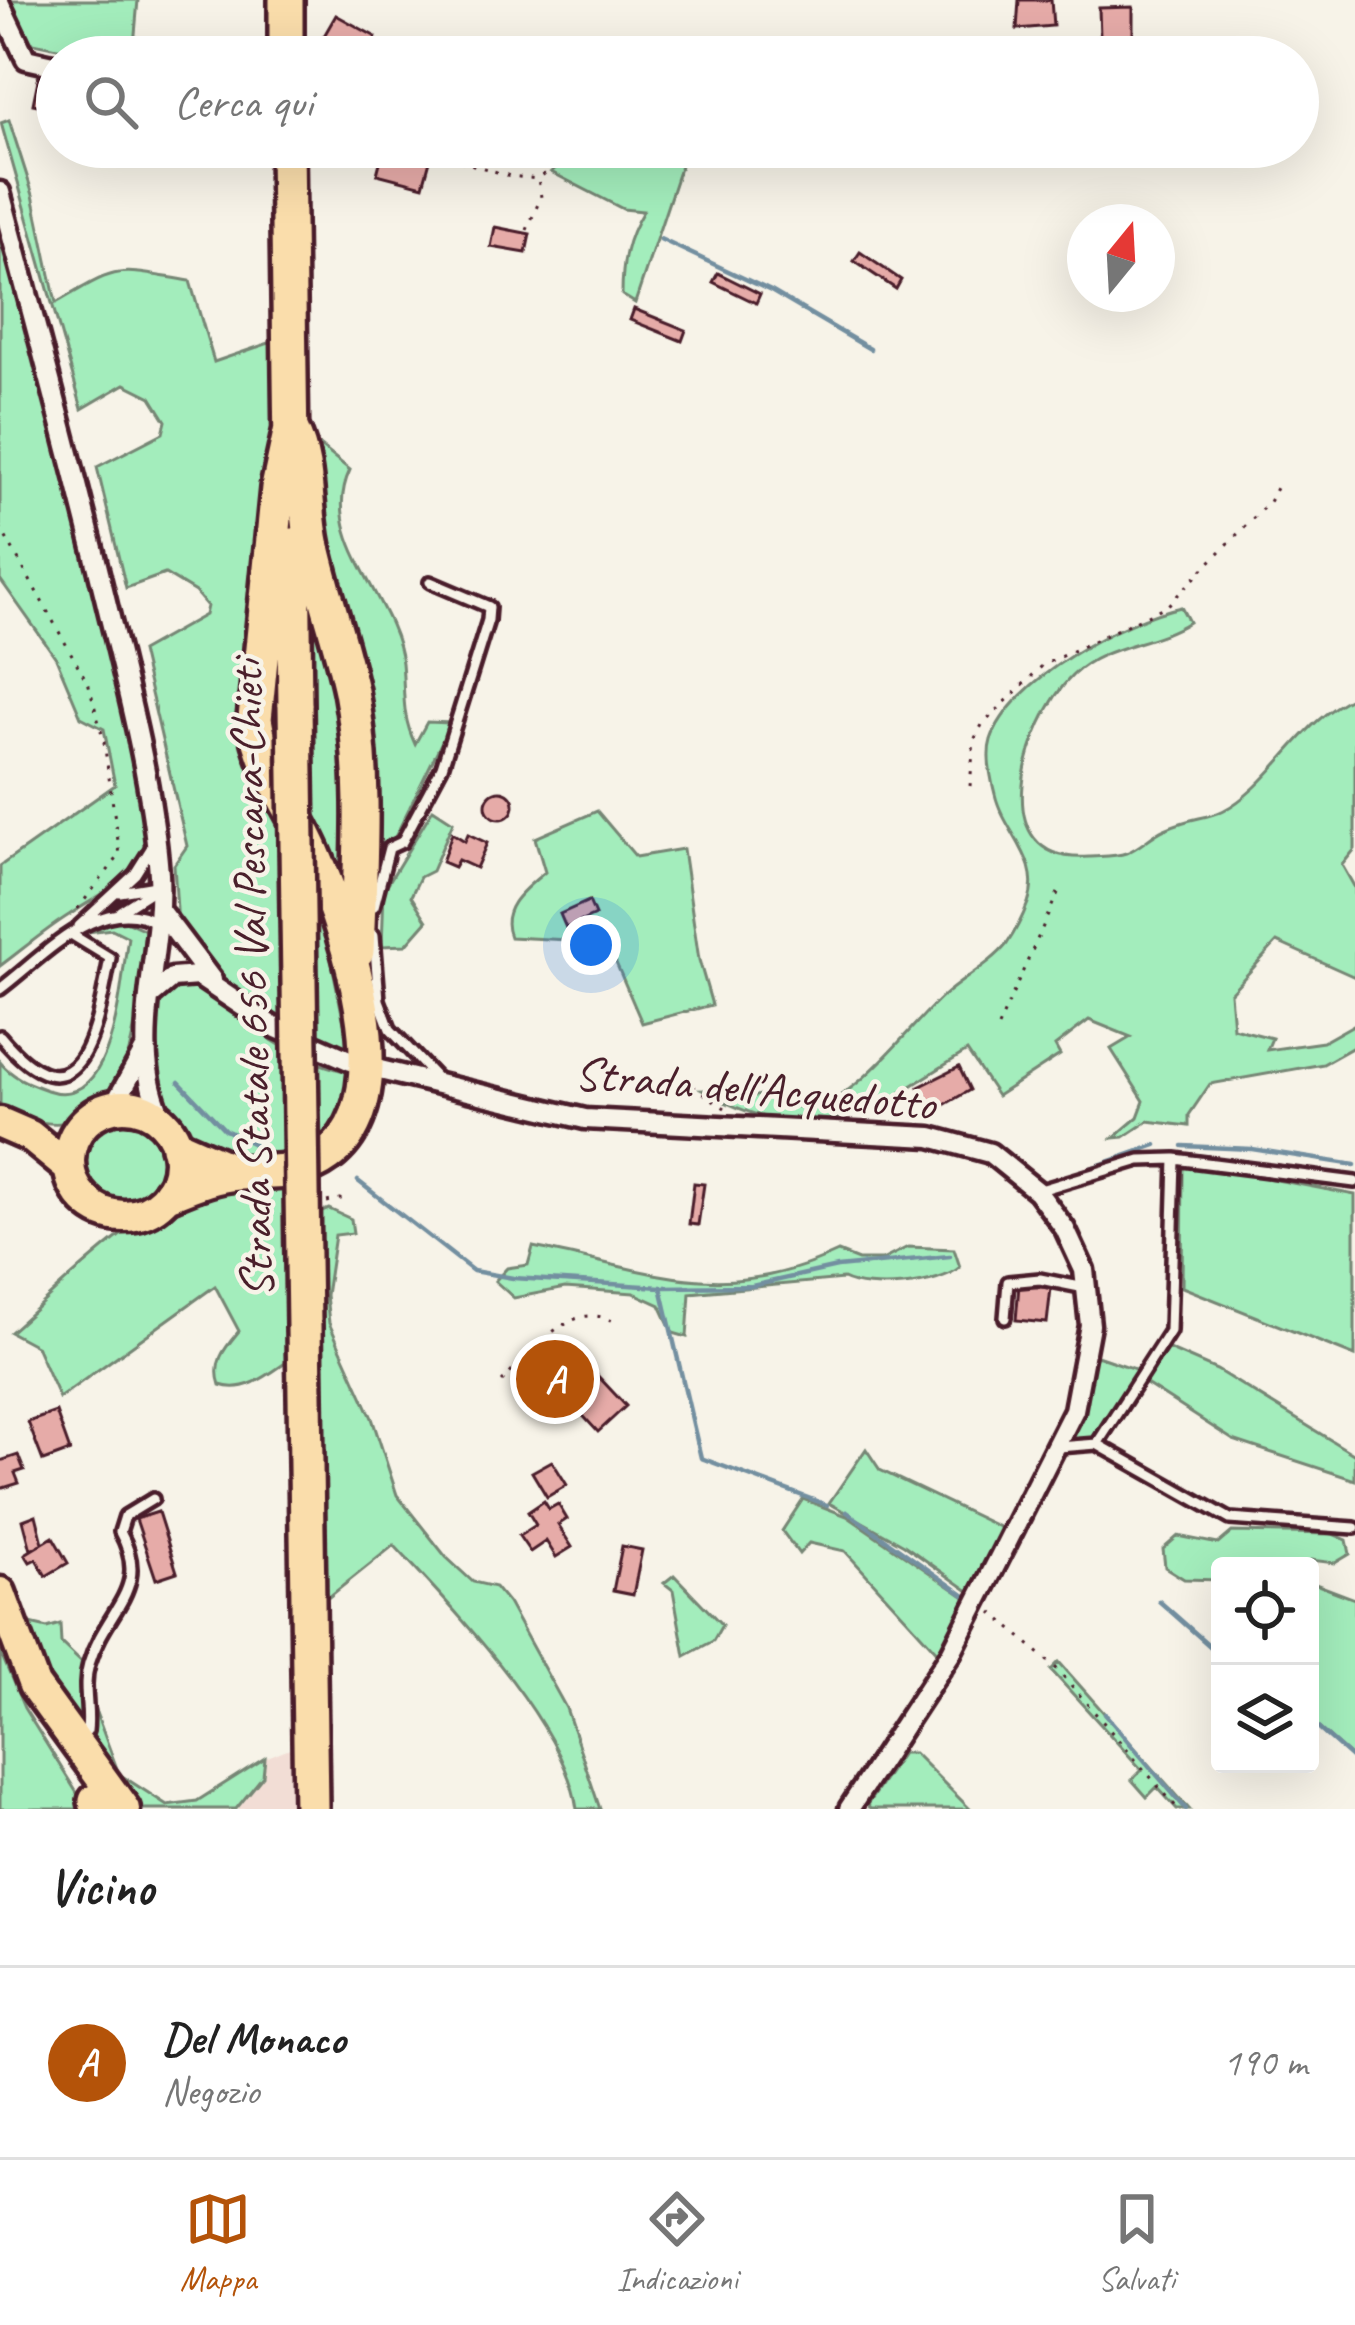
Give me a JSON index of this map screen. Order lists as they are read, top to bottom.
{
  "streets": {
    "highway": ["Strada Statale 656 Val Pescara-Chieti"],
    "street": ["Strada dell'Acquedotto"]
  },
  "north": "top",
  "page": {
    "search": "Cerca qui",
    "pins": "A",
    "heading": "Vicino",
    "list": [
      {
        "mark": "A",
        "name": "Del Monaco",
        "note": "Negozio",
        "value": "190 m"
      }
    ],
    "nav": ["Mappa", "Indicazioni", "Salvati"]
  }
}
